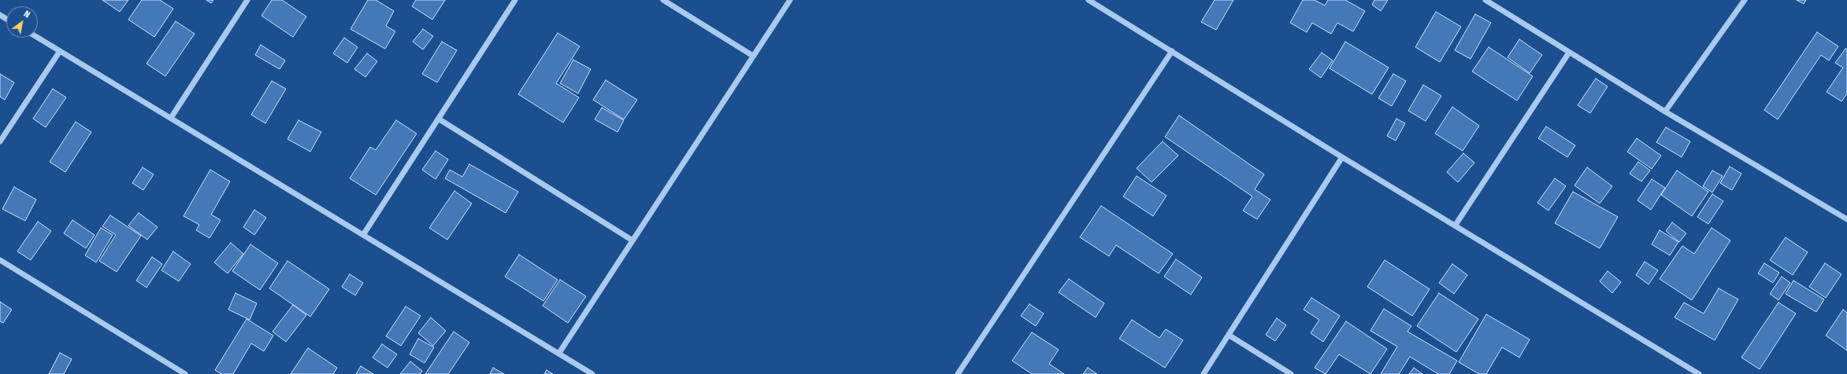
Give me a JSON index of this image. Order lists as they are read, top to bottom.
{
  "north": "top right"
}
